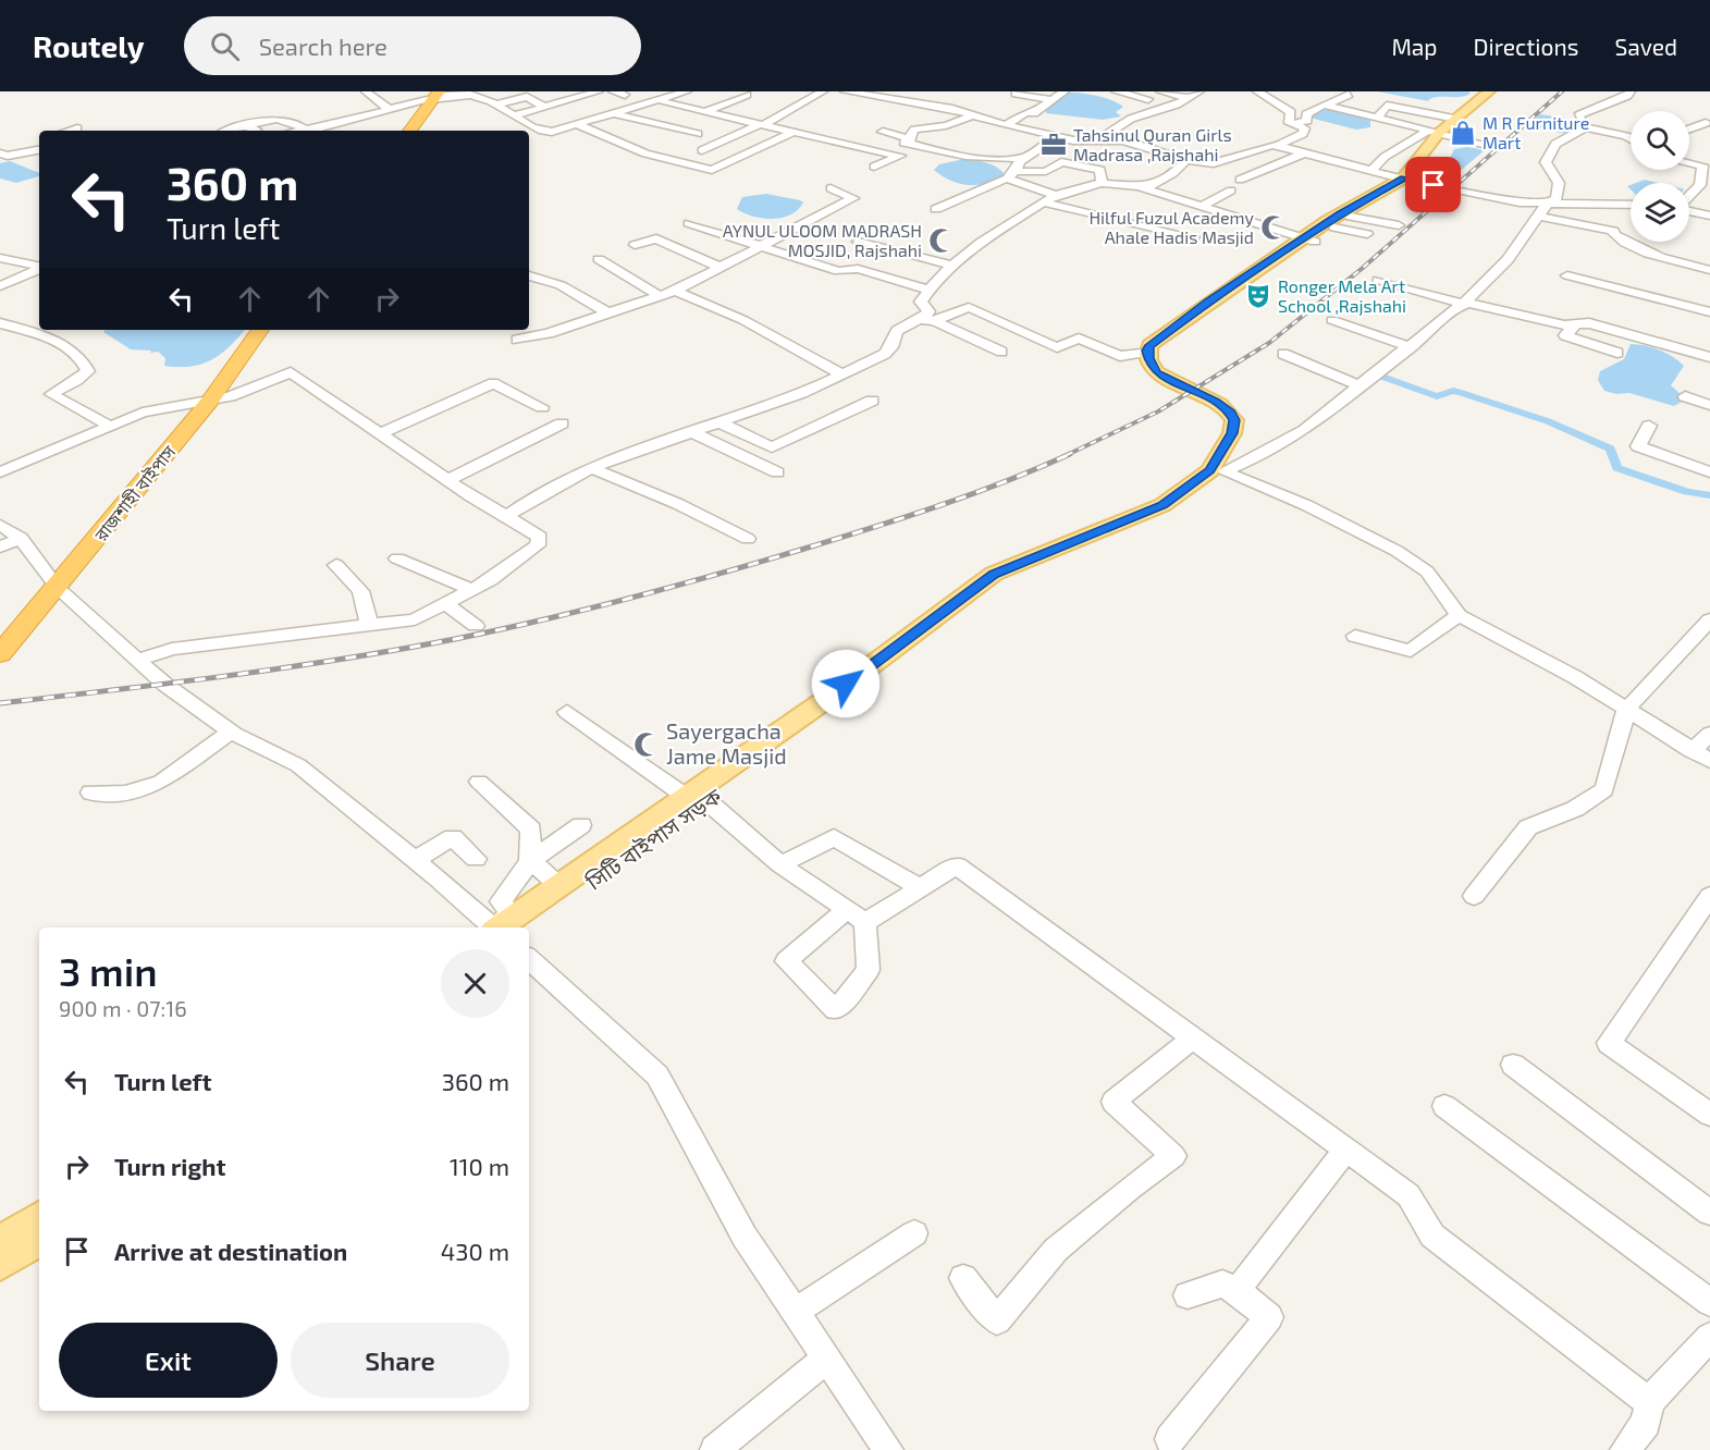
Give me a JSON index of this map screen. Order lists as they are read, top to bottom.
{
  "streets": {
    "highway": ["রাজশাহী বাইপাস"],
    "main road": ["সিটি বাইপাস সড়ক"]
  },
  "places": {
    "shop": ["M R Furniture Mart"],
    "office": ["Tahsinul Quran Girls Madrasa ,Rajshahi"],
    "mosque": ["Hilful Fuzul Academy Ahale Hadis Masjid", "AYNUL ULOOM MADRASH MOSJID, Rajshahi", "Sayergacha Jame Masjid"],
    "theatre": ["Ronger Mela Art School ,Rajshahi"]
  },
  "page": {
    "header": "Routely",
    "search": "Search here",
    "nav": ["Map", "Directions", "Saved"],
    "turn": ["360 m", "Turn left"],
    "heading": ["3 min", "900 m · 07:16"],
    "list": [
      {
        "name": "Turn left",
        "value": "360 m"
      },
      {
        "name": "Turn right",
        "value": "110 m"
      },
      {
        "name": "Arrive at destination",
        "value": "430 m"
      }
    ],
    "buttons": ["Exit", "Share"]
  }
}
